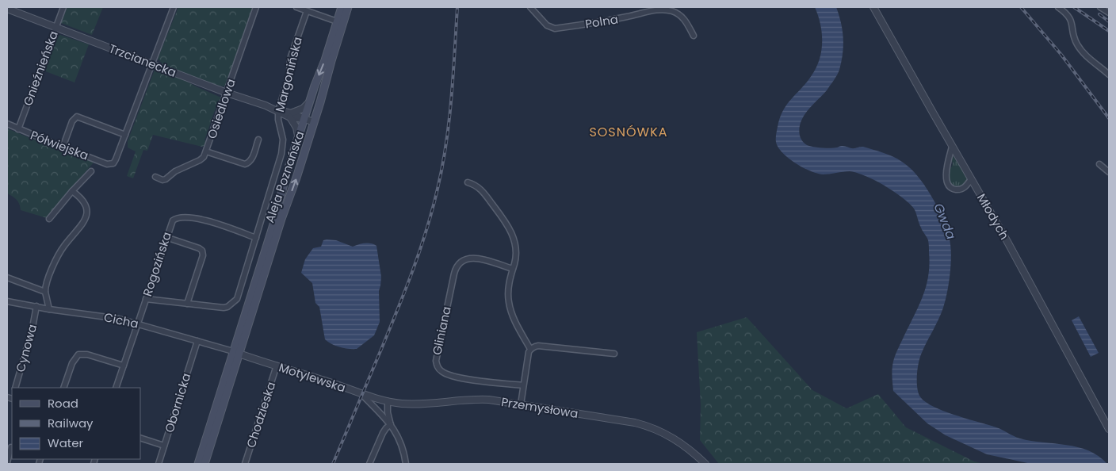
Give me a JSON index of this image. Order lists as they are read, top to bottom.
{
  "streets": {
    "main road": ["Aleja Poznańska"],
    "street": [
      "Polna",
      "Trzcianecka",
      "Gnieźnieńska",
      "Margonińska",
      "Osiedlowa",
      "Półwiejska",
      "Młodych",
      "Rogozińska",
      "Cicha",
      "Gliniana",
      "Cynowa",
      "Motylewska",
      "Obornicka",
      "Przemysłowa",
      "Chodzieska"
    ]
  },
  "crossings": [
    ["Trzcianecka", "Gnieźnieńska"],
    ["Trzcianecka", "Margonińska"],
    ["Trzcianecka", "Osiedlowa"],
    ["Trzcianecka", "Aleja Poznańska"],
    ["Gnieźnieńska", "Półwiejska"],
    ["Margonińska", "Rogozińska"],
    ["Aleja Poznańska", "Cicha"],
    ["Aleja Poznańska", "Motylewska"],
    ["Rogozińska", "Cicha"],
    ["Cicha", "Cynowa"],
    ["Cicha", "Motylewska"],
    ["Cicha", "Obornicka"],
    ["Motylewska", "Przemysłowa"],
    ["Motylewska", "Chodzieska"]
  ],
  "districts": ["SOSNÓWKA"],
  "water": ["Gwda"],
  "legend": ["Road", "Railway", "Water"]
}
